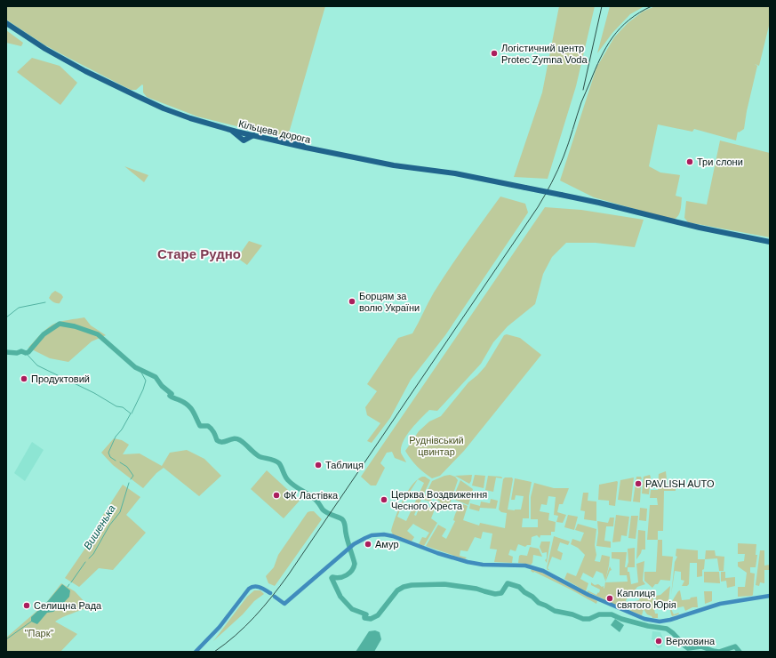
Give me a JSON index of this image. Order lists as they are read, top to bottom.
{
  "streets": {
    "highway": ["Кільцева дорога"]
  },
  "districts": ["Старе Рудно"],
  "water": ["Вишенька"],
  "parks": ["Руднівський цвинтар", "\"Парк\""],
  "places": [
    "Логістичний центр Protec Zymna Voda",
    "Три слони",
    "Борцям за волю України",
    "Продуктовий",
    "Таблиця",
    "PAVLISH AUTO",
    "ФК Ластівка",
    "Церква Воздвиження Чесного Хреста",
    "Амур",
    "Каплиця святого Юрія",
    "Селищна Рада",
    "Верховина"
  ]
}
